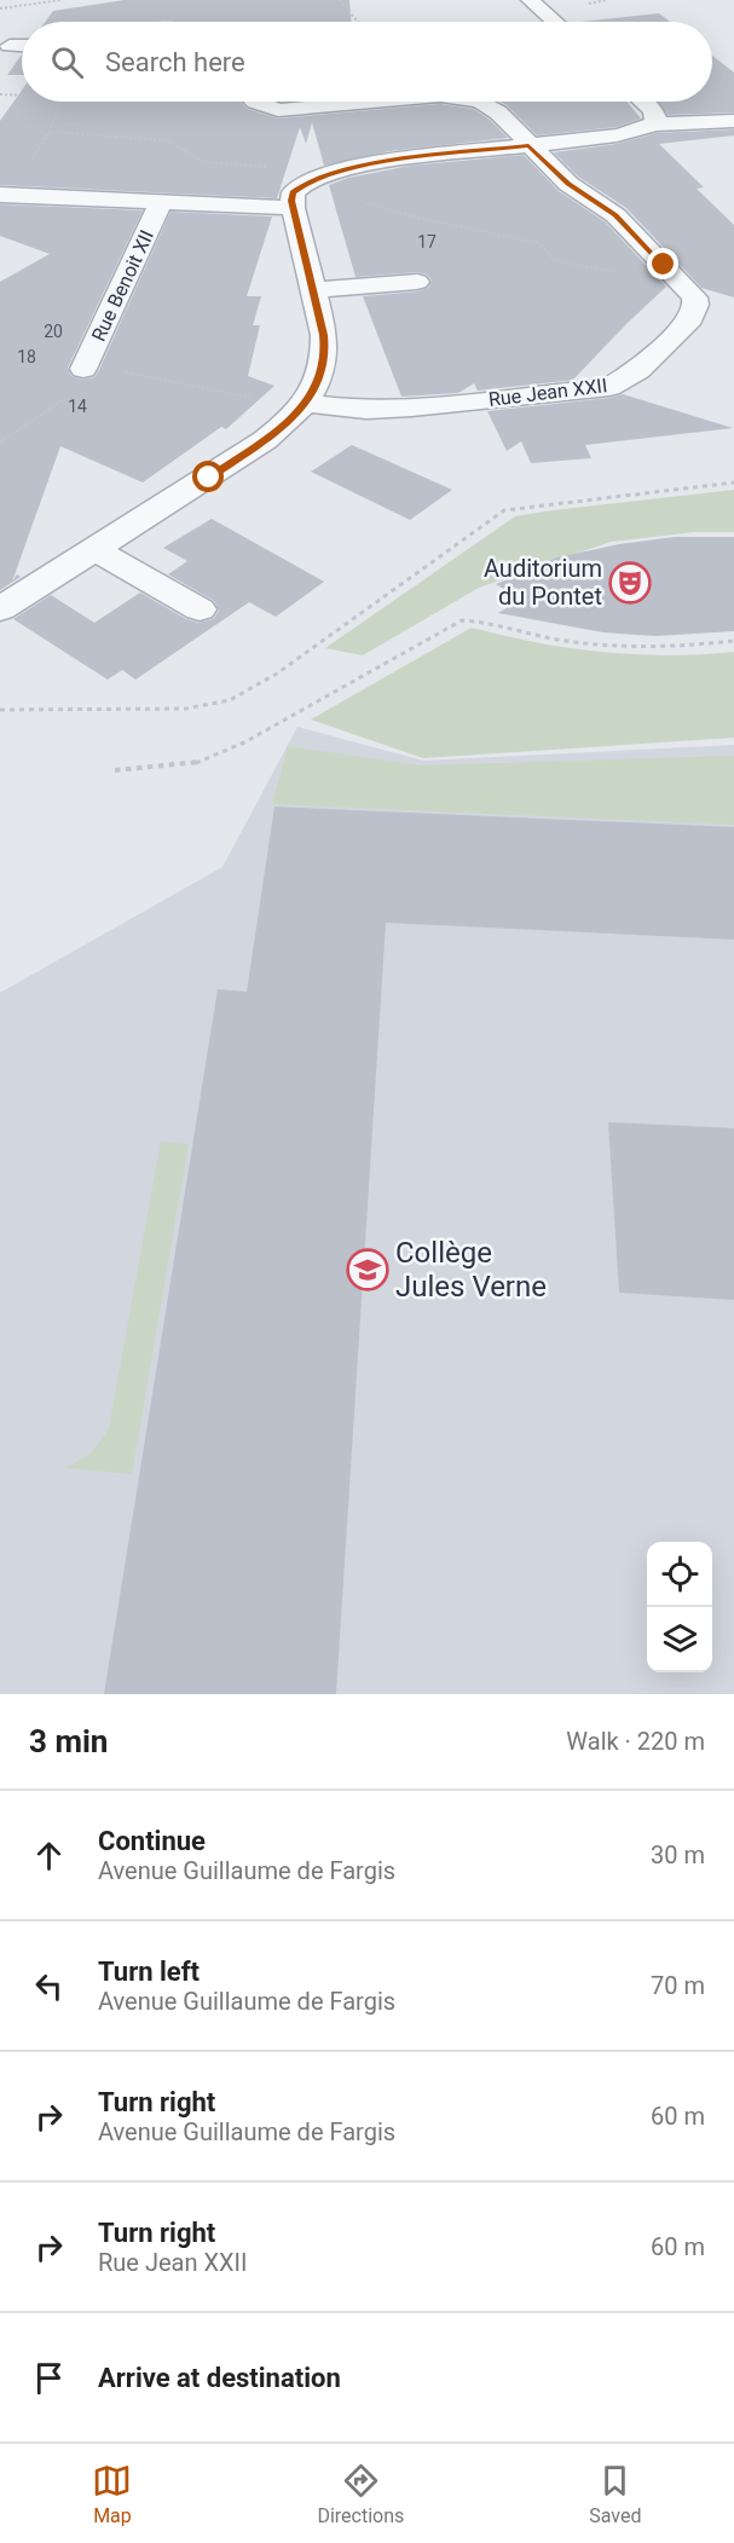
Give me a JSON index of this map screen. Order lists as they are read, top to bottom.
{
  "streets": {
    "street": ["Rue Benoit XII", "Rue Jean XXII"]
  },
  "places": {
    "theatre": ["Auditorium du Pontet"],
    "school or university": ["Collège Jules Verne"]
  },
  "house_numbers": [
    "17",
    "20",
    "18",
    "14"
  ],
  "page": {
    "search": "Search here",
    "heading": ["3 min", "Walk · 220 m"],
    "list": [
      ["Continue", "Avenue Guillaume de Fargis", "30 m"],
      ["Turn left", "Avenue Guillaume de Fargis", "70 m"],
      ["Turn right", "Avenue Guillaume de Fargis", "60 m"],
      ["Turn right", "Rue Jean XXII", "60 m"],
      "Arrive at destination"
    ],
    "nav": ["Map", "Directions", "Saved"]
  }
}
